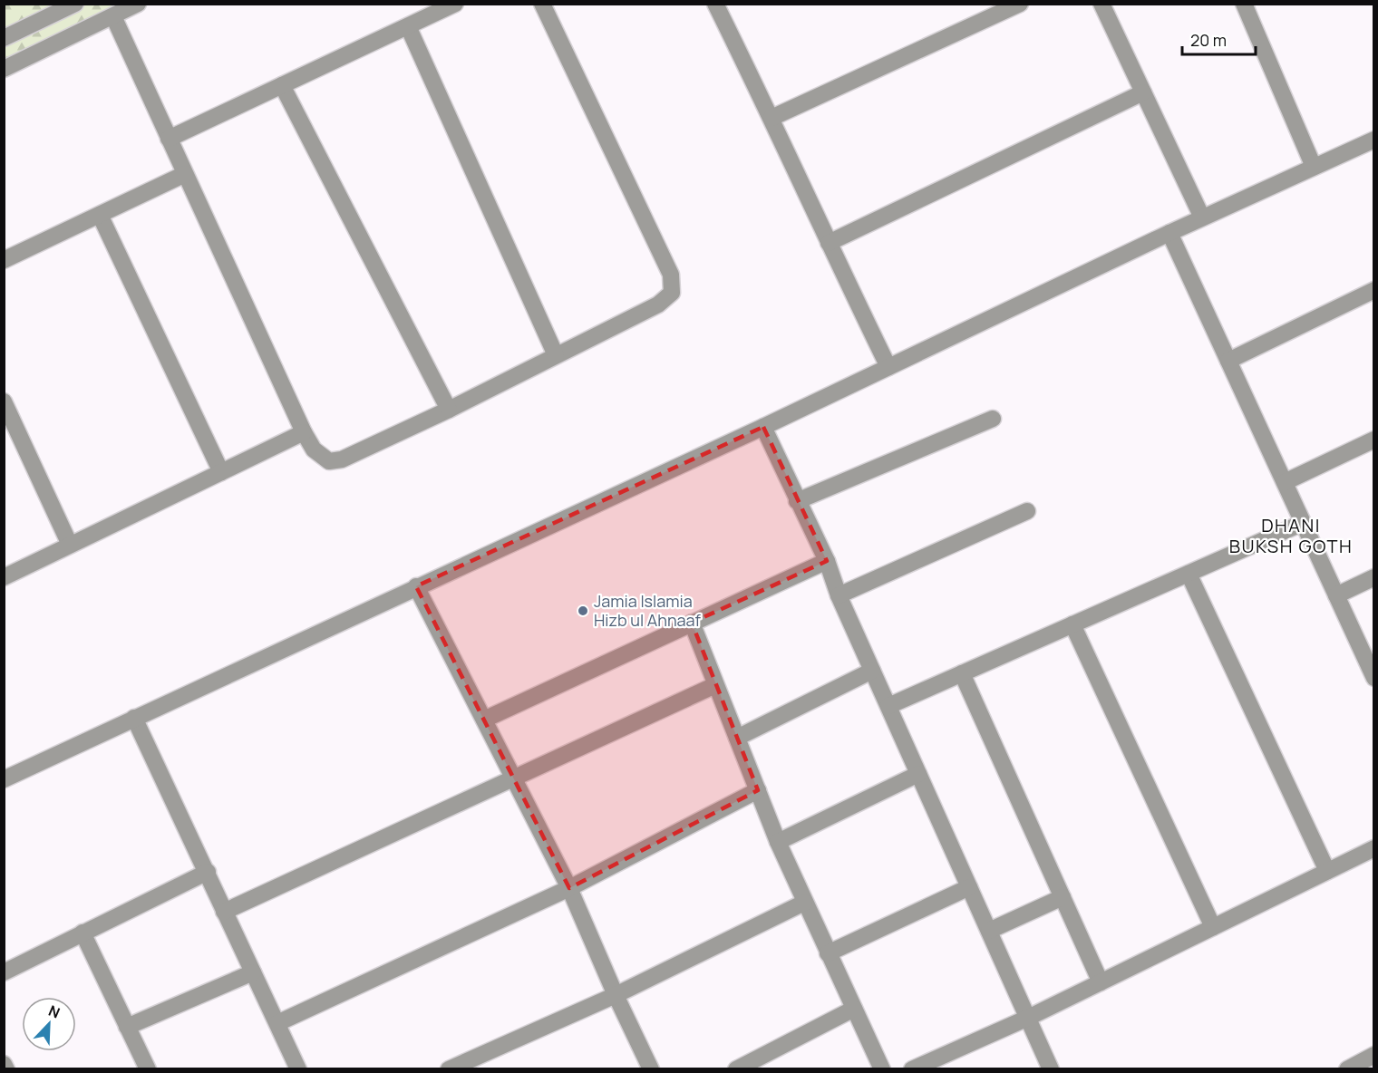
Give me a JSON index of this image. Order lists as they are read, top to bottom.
{
  "districts": ["DHANI BUKSH GOTH"],
  "places": ["Jamia Islamia Hizb ul Ahnaaf"],
  "scale_bar": "20 m",
  "north": "top right"
}
